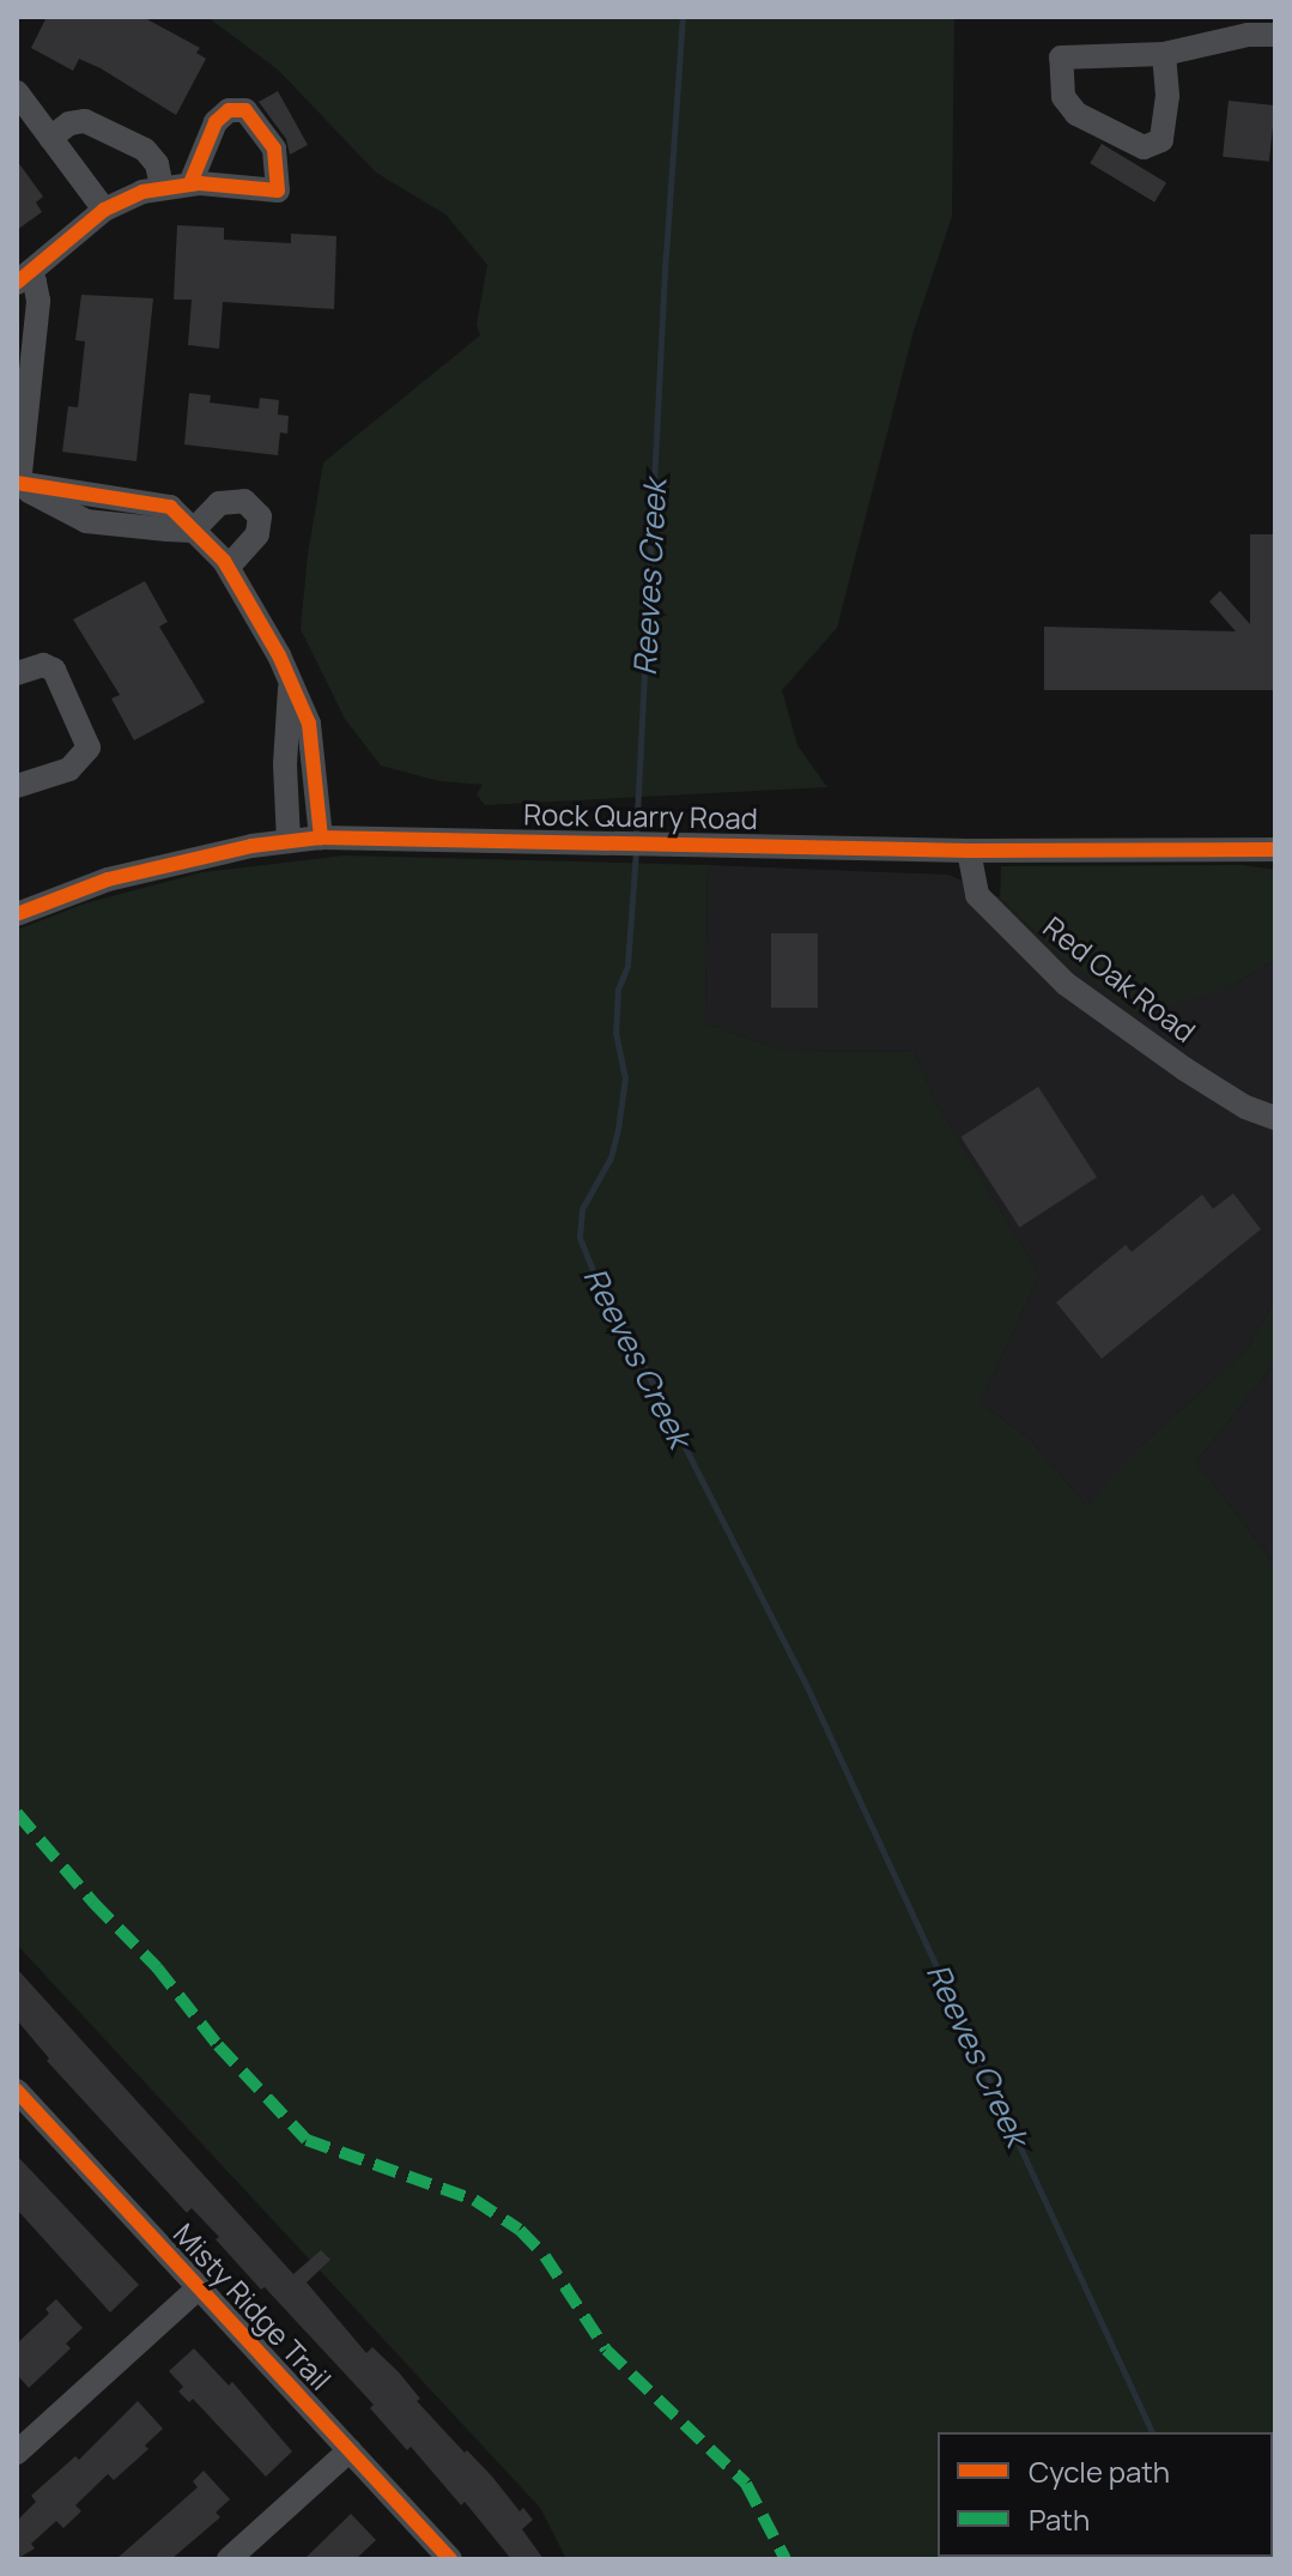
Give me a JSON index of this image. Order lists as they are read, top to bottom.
{
  "streets": {
    "street": ["Rock Quarry Road", "Red Oak Road", "Misty Ridge Trail"]
  },
  "crossings": [
    ["Rock Quarry Road", "Red Oak Road"]
  ],
  "water": ["Reeves Creek"],
  "legend": ["Cycle path", "Path"]
}
